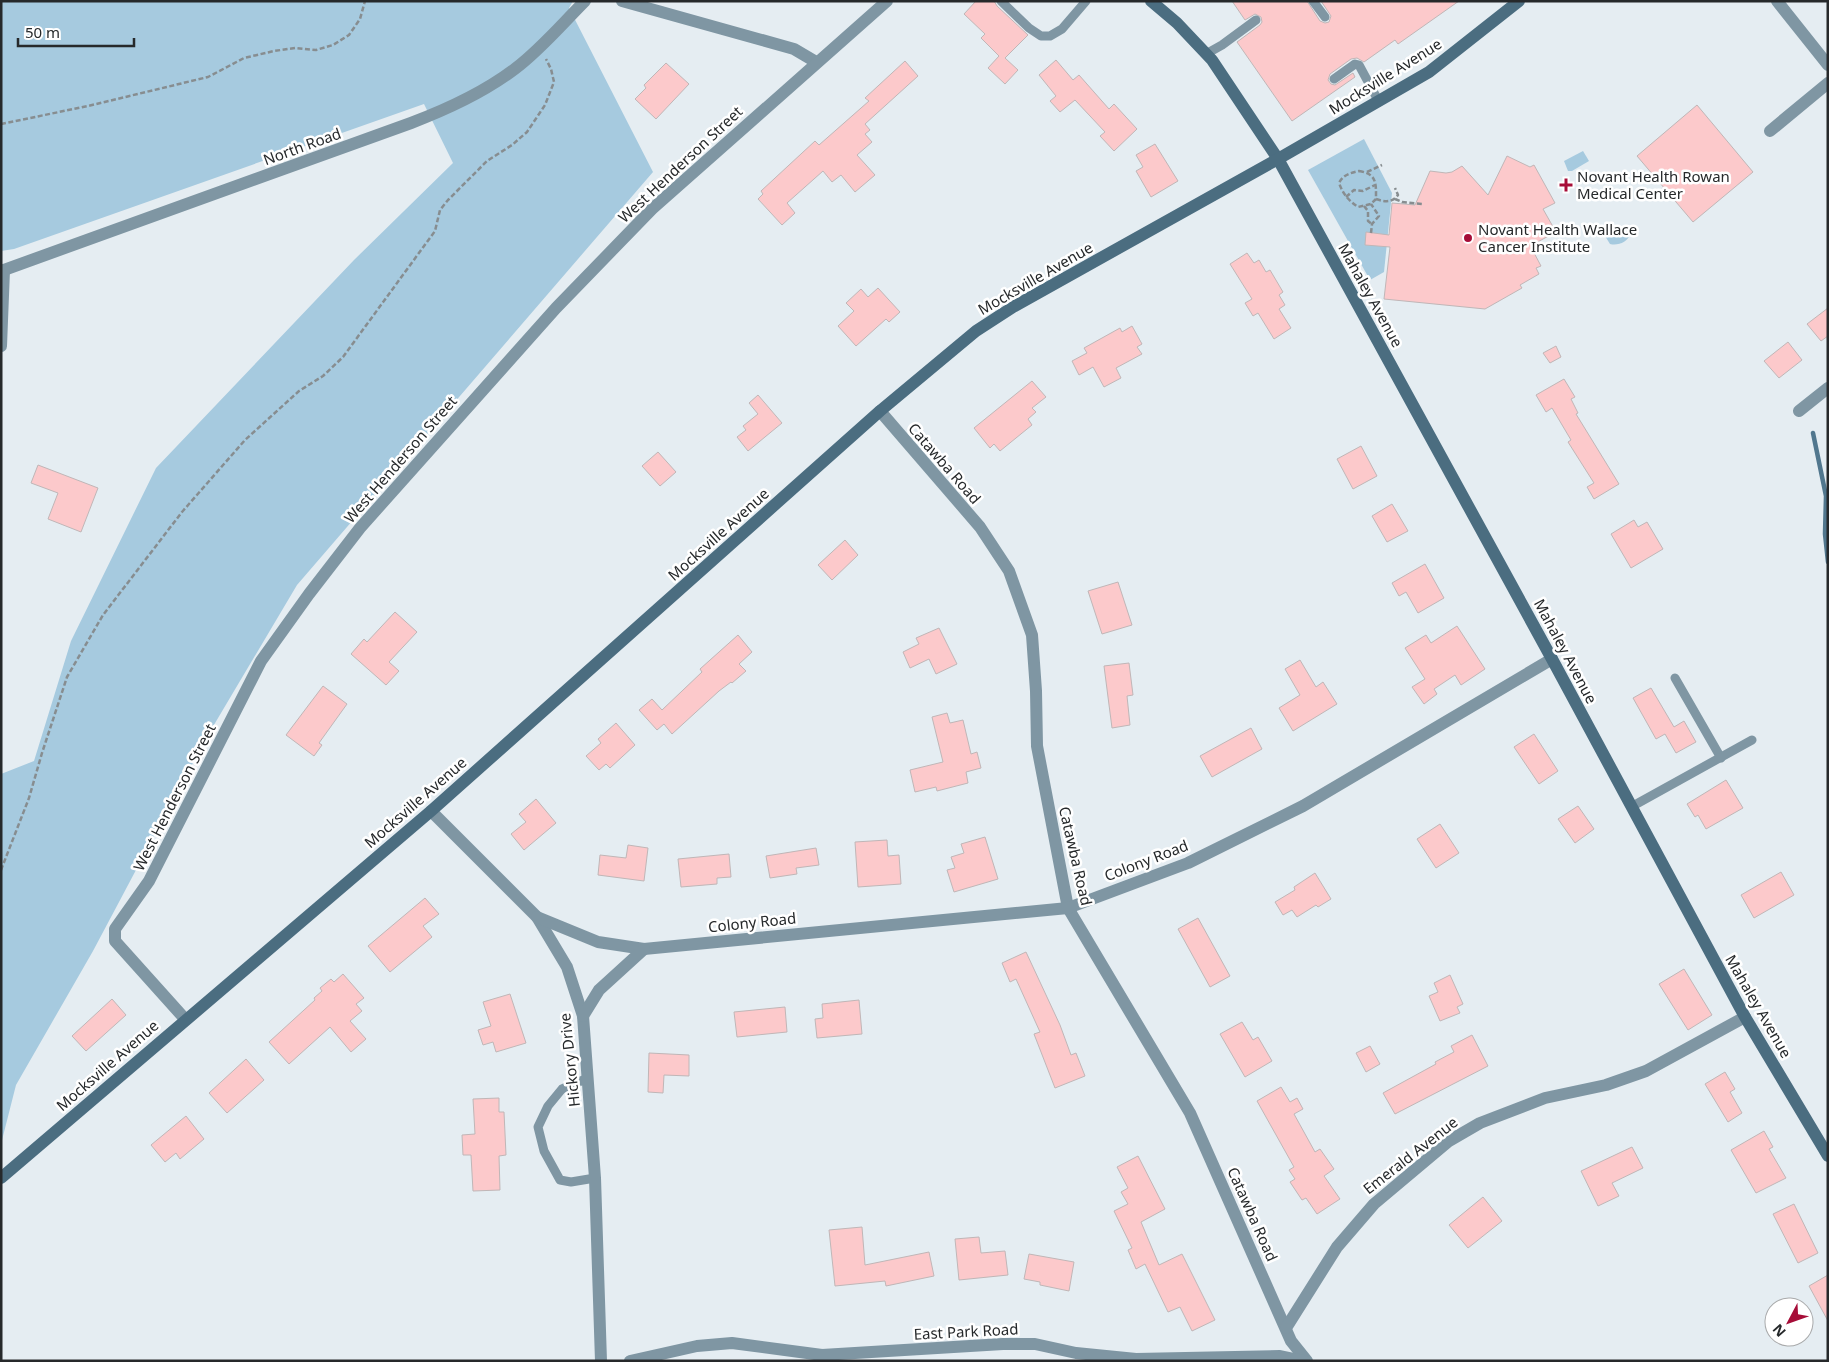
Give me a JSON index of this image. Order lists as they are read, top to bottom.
{
  "streets": {
    "street": [
      "Mocksville Avenue",
      "North Road",
      "West Henderson Street",
      "Mahaley Avenue",
      "Catawba Road",
      "Colony Road",
      "Hickory Drive",
      "Emerald Avenue",
      "East Park Road"
    ]
  },
  "crossings": [
    ["Mocksville Avenue", "West Henderson Street"],
    ["Mocksville Avenue", "Mahaley Avenue"],
    ["Mocksville Avenue", "Catawba Road"],
    ["Mocksville Avenue", "Hickory Drive"],
    ["Mahaley Avenue", "Colony Road"],
    ["Mahaley Avenue", "Emerald Avenue"],
    ["Catawba Road", "Colony Road"],
    ["Catawba Road", "Emerald Avenue"],
    ["Catawba Road", "East Park Road"],
    ["Colony Road", "Hickory Drive"]
  ],
  "places": {
    "health": ["Novant Health Rowan Medical Center"],
    "other": ["Novant Health Wallace Cancer Institute"]
  },
  "scale_bar": "50 m",
  "north": "bottom left"
}
